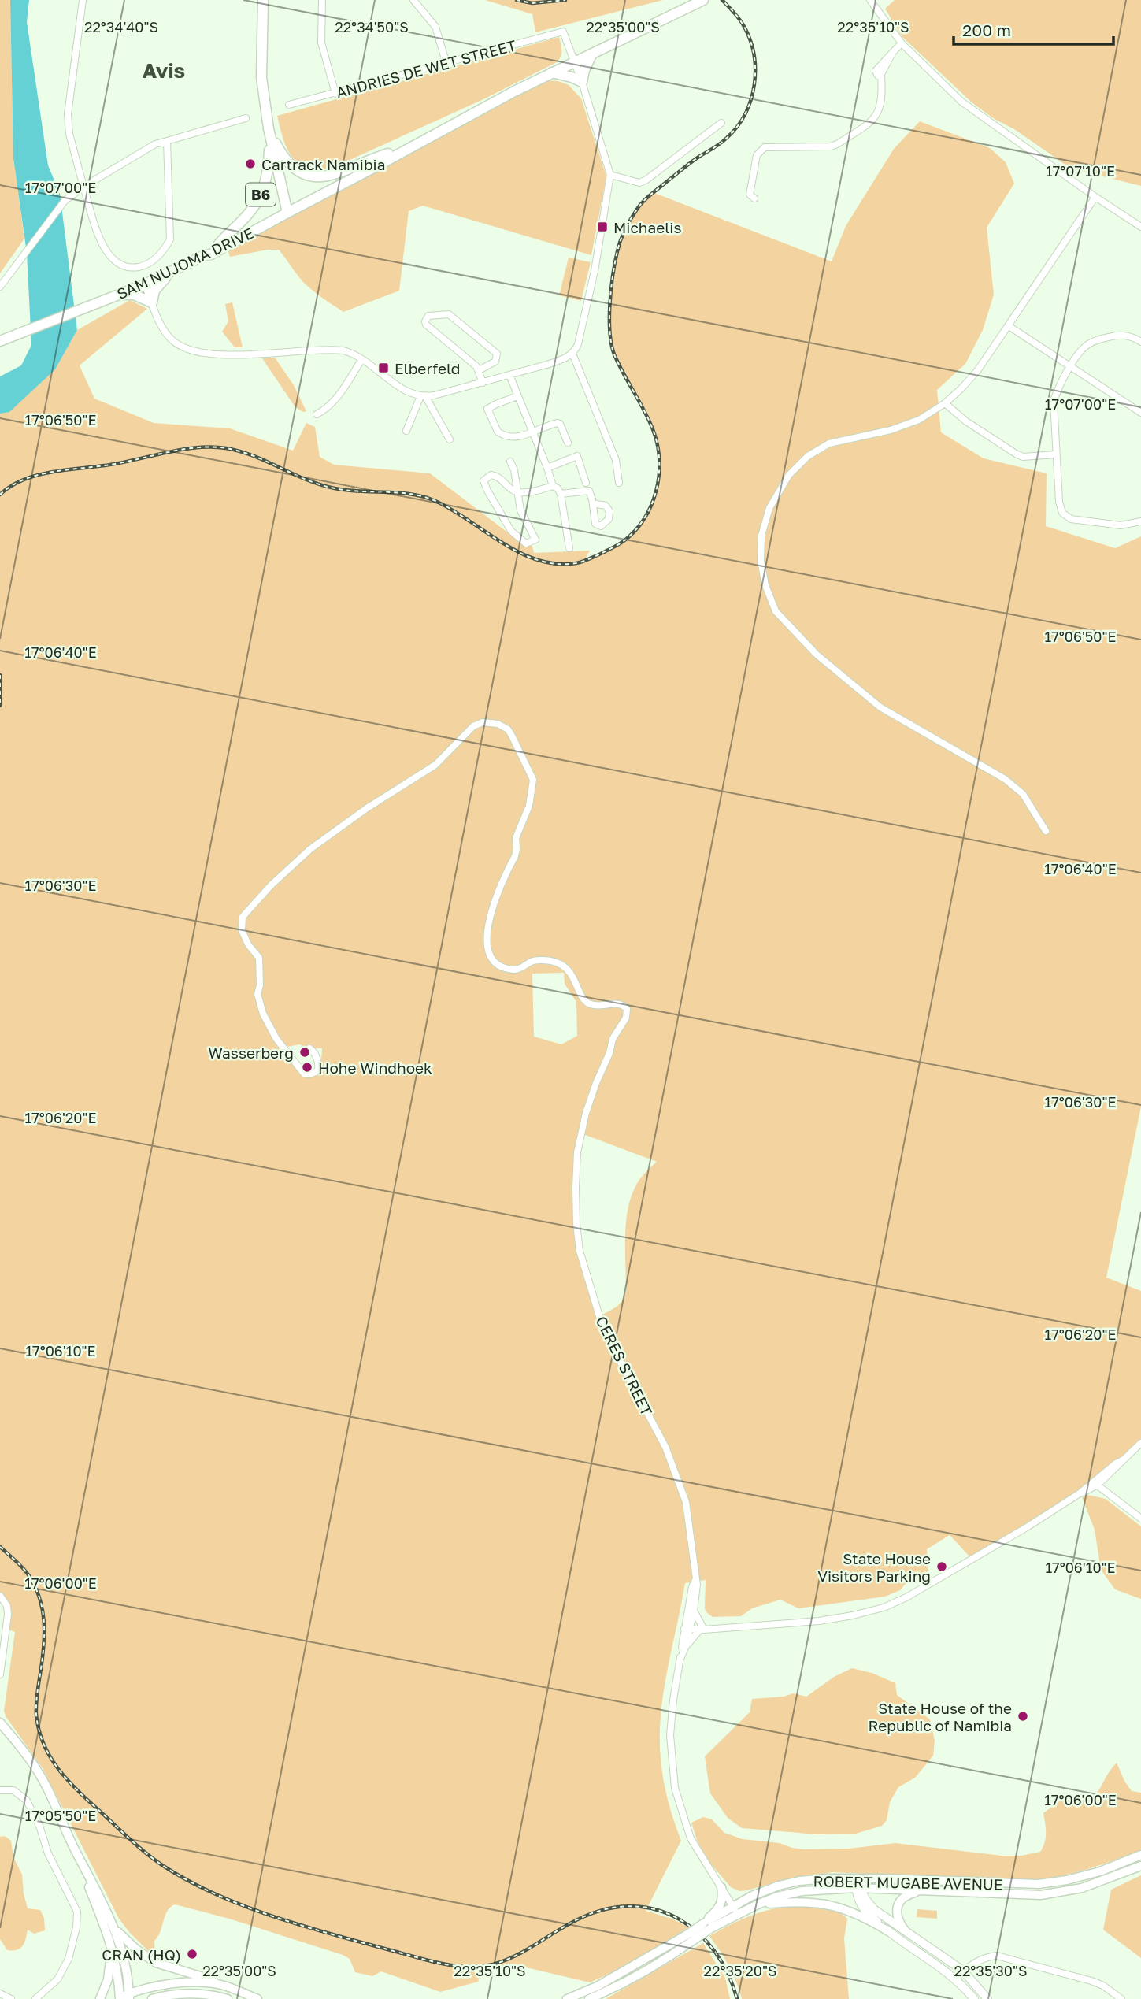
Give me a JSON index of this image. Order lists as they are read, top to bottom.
{
  "streets": {
    "main road": ["B6", "SAM NUJOMA DRIVE", "ROBERT MUGABE AVENUE"],
    "street": ["ANDRIES DE WET STREET", "CERES STREET"]
  },
  "crossings": [
    ["ANDRIES DE WET STREET", "SAM NUJOMA DRIVE"],
    ["B6", "SAM NUJOMA DRIVE"],
    ["CERES STREET", "ROBERT MUGABE AVENUE"]
  ],
  "districts": ["Avis"],
  "places": {
    "other": [
      "Cartrack Namibia",
      "Wasserberg",
      "Hohe Windhoek",
      "State House Visitors Parking",
      "State House of the Republic of Namibia",
      "CRAN (HQ)"
    ],
    "transit": ["Michaelis", "Elberfeld"]
  },
  "scale_bar": "200 m",
  "coordinates": [
    "22°34'40\"S",
    "22°34'50\"S",
    "22°35'00\"S",
    "22°35'10\"S",
    "17°07'10\"E",
    "17°07'00\"E",
    "17°06'50\"E",
    "17°06'40\"E",
    "17°06'30\"E",
    "17°06'20\"E",
    "17°06'10\"E",
    "17°06'00\"E",
    "17°05'50\"E",
    "22°35'20\"S",
    "22°35'30\"S"
  ]
}
